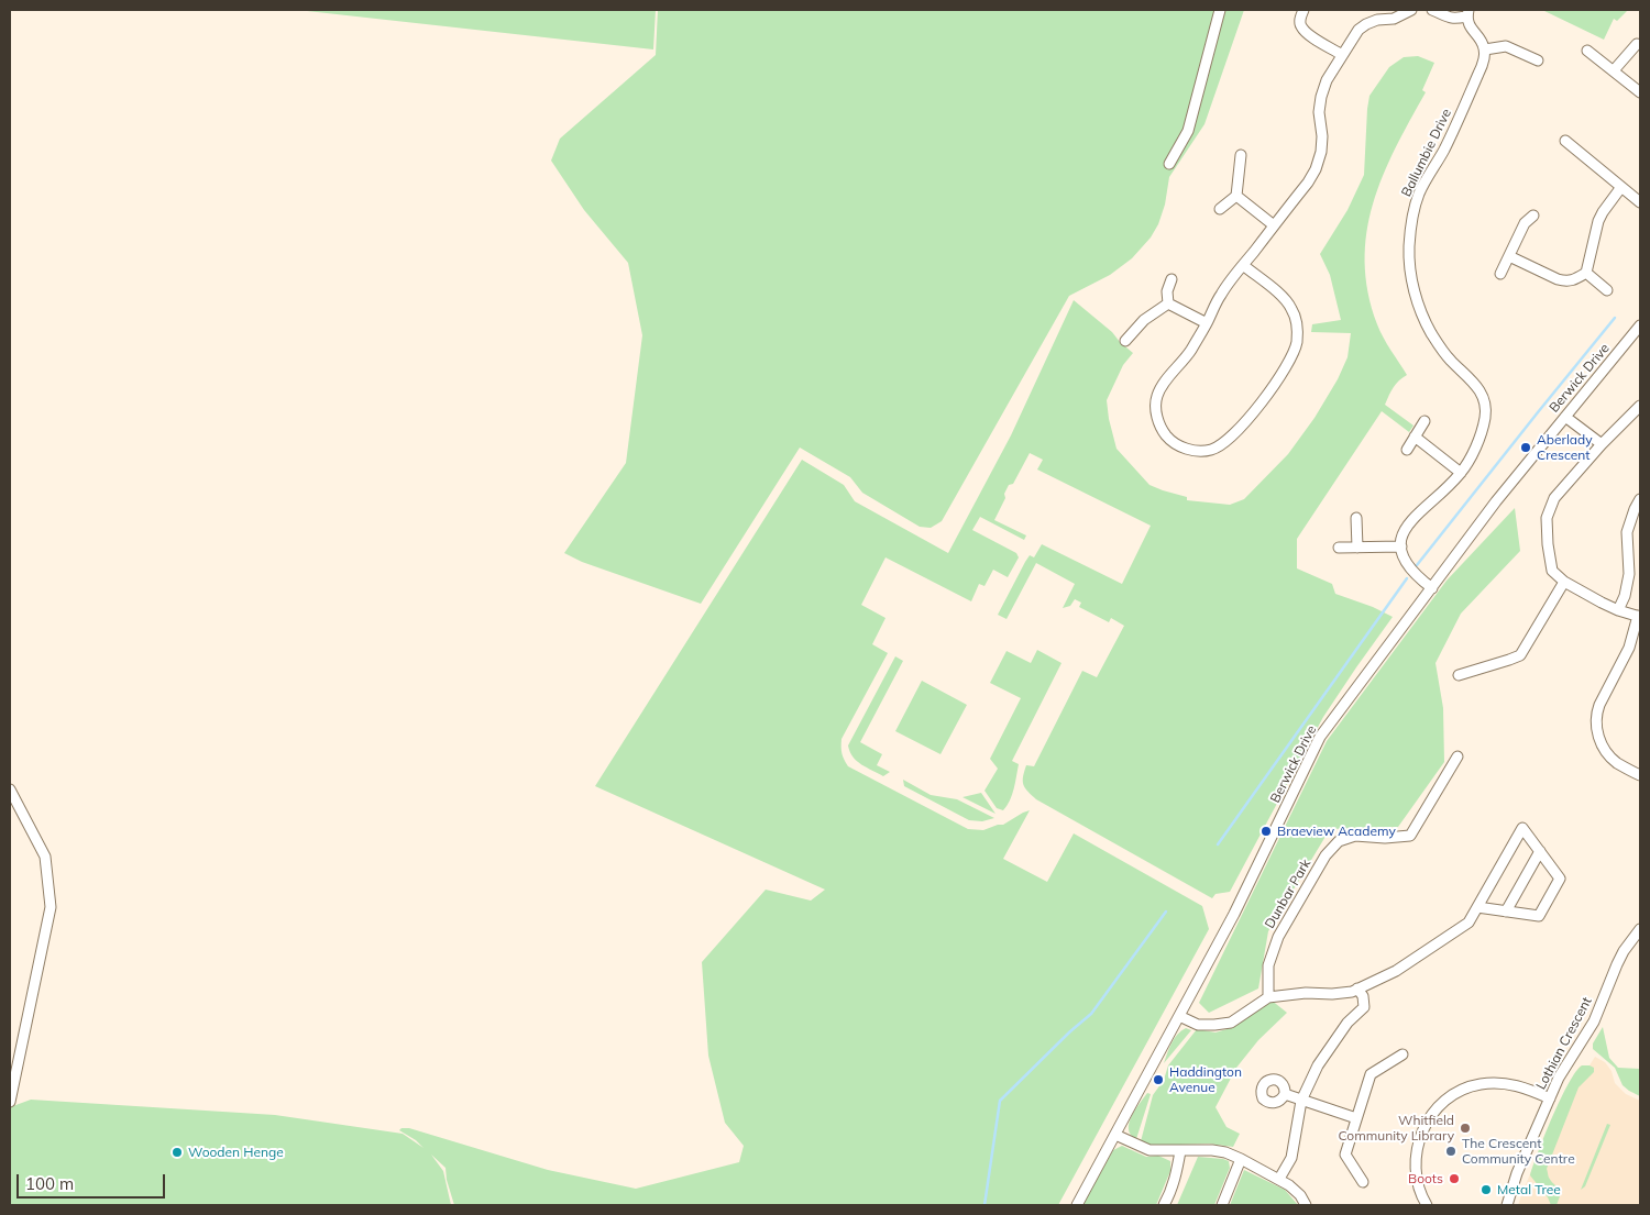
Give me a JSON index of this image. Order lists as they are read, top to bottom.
{
  "streets": {
    "street": [
      "Ballumbie Drive",
      "Berwick Drive",
      "Dunbar Park",
      "Lothian Crescent"
    ]
  },
  "places": [
    "Aberlady Crescent",
    "Braeview Academy",
    "Haddington Avenue",
    "Whitfield Community Library",
    "The Crescent Community Centre",
    "Wooden Henge",
    "Boots",
    "Metal Tree"
  ],
  "scale_bar": "100 m"
}
